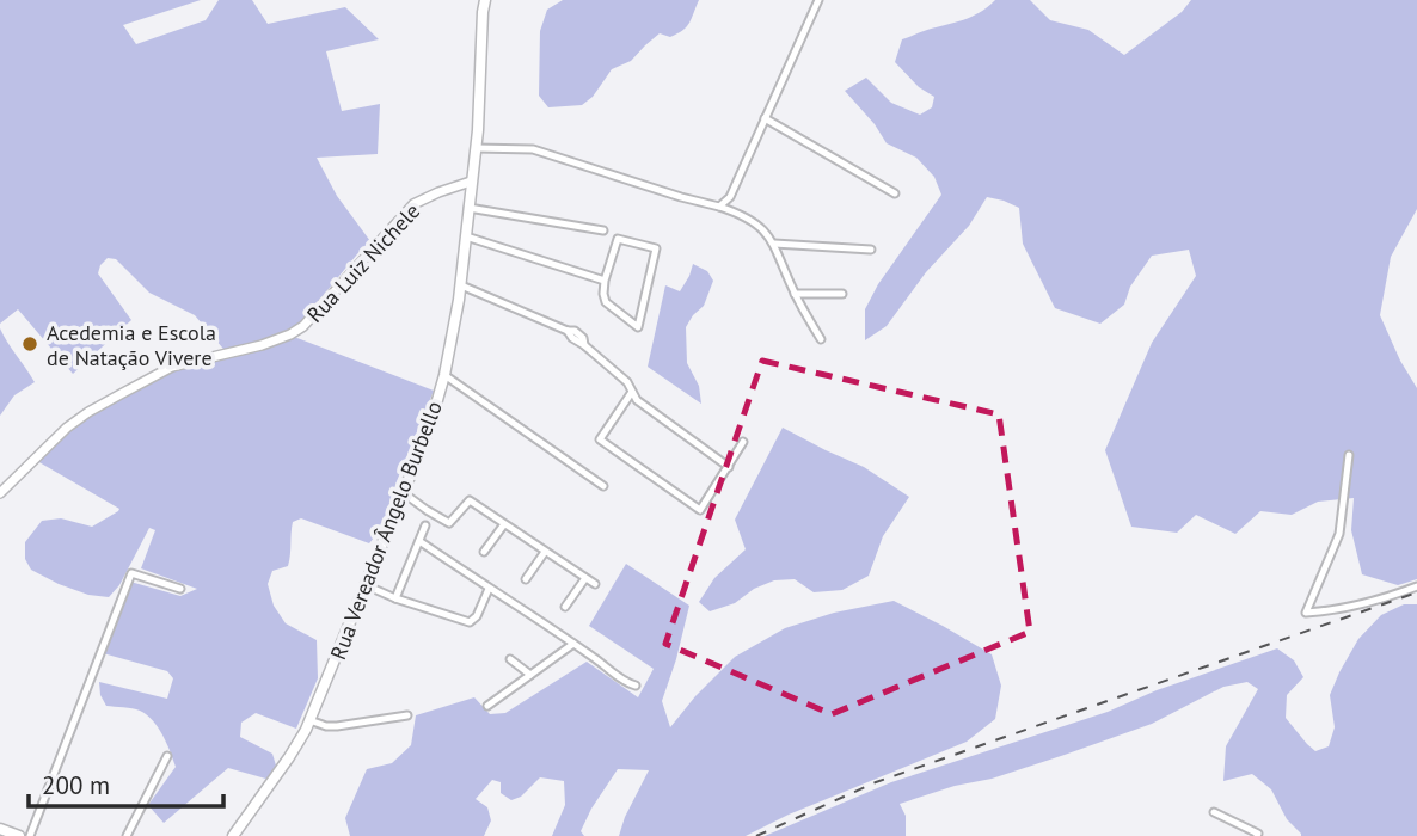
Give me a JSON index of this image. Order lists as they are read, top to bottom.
{
  "streets": {
    "main road": ["Rua Vereador Ângelo Burbello"],
    "street": ["Rua Luiz Nichele"]
  },
  "crossings": [
    ["Rua Luiz Nichele", "Rua Vereador Ângelo Burbello"]
  ],
  "places": ["Acedemia e Escola de Natação Vivere"],
  "scale_bar": "200 m"
}
